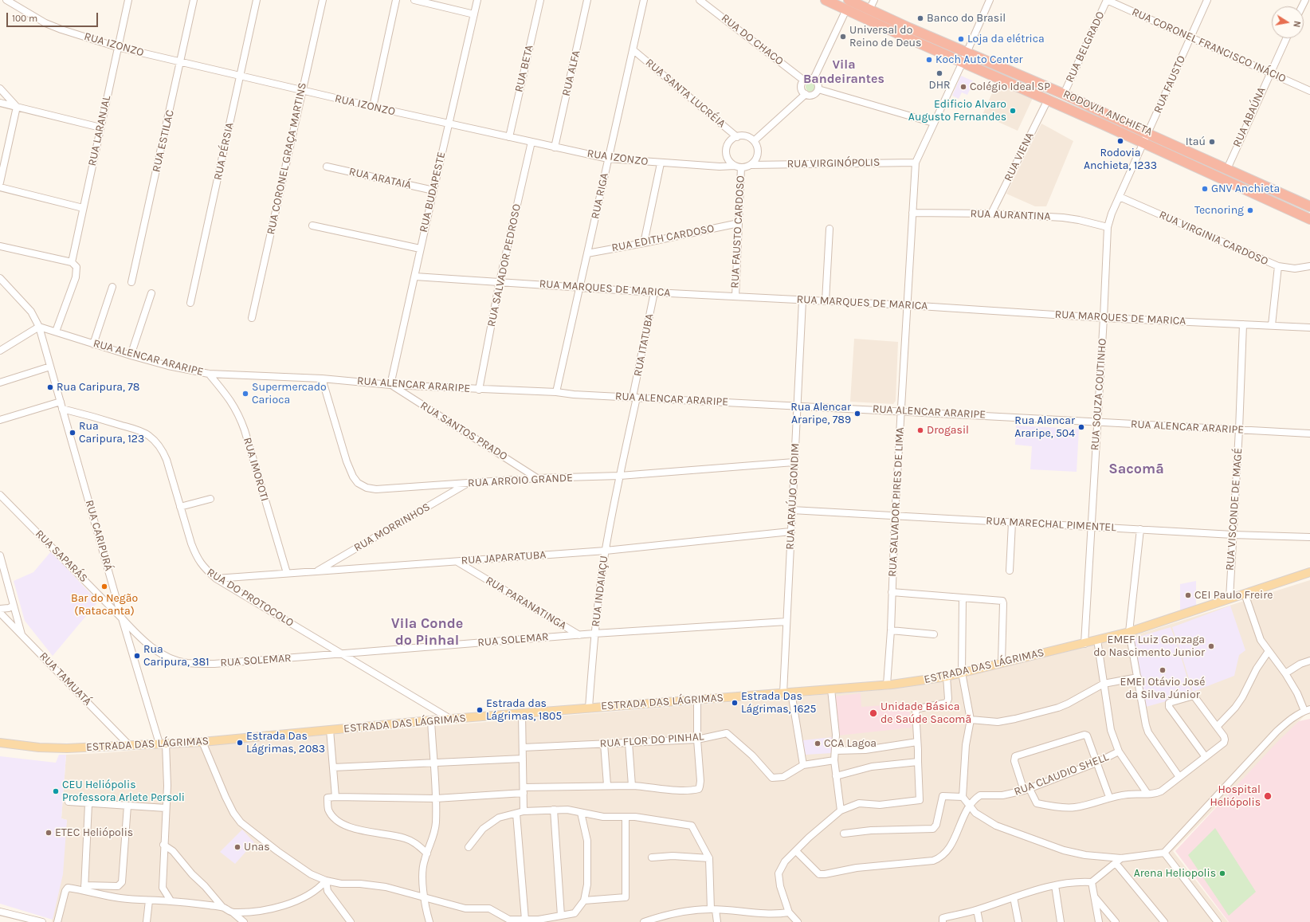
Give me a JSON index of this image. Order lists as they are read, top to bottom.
{
  "streets": {
    "highway": ["RODOVIA ANCHIETA"],
    "main road": ["ESTRADA DAS LÁGRIMAS"],
    "street": [
      "RUA DO CHACO",
      "RUA IZONZO",
      "RUA CORONEL FRANCISCO INÁCIO",
      "RUA BELGRADO",
      "RUA BETA",
      "RUA ALFA",
      "RUA FAUSTO",
      "RUA SANTA LUCRÉIA",
      "RUA ABAÚNA",
      "RUA LARANJAL",
      "RUA ESTILAC",
      "RUA PÉRSIA",
      "RUA VIENA",
      "RUA CORONEL GRAÇA MARTINS",
      "RUA VIRGINÓPOLIS",
      "RUA ARATAIÁ",
      "RUA BUDAPESTE",
      "RUA RIGA",
      "RUA AURANTINA",
      "RUA FAUSTO CARDOSO",
      "RUA EDITH CARDOSO",
      "RUA VIRGINIA CARDOSO",
      "RUA SALVADOR PEDROSO",
      "RUA MARQUES DE MARICA",
      "RUA ITATUBA",
      "RUA ALENCAR ARARIPE",
      "RUA SOUZA COUTINHO",
      "RUA SANTOS PRADO",
      "RUA IMOROTI",
      "RUA ARROIO GRANDE",
      "RUA ARAÚJO GONDIM",
      "RUA SALVADOR PIRES DE LIMA",
      "RUA VISCONDE DE MAGÉ",
      "RUA MARECHAL PIMENTEL",
      "RUA MORRINHOS",
      "RUA CARIPURÁ",
      "RUA SAPARÁS",
      "RUA JAPARATUBA",
      "RUA INDAIAÇU",
      "RUA DO PROTOCOLO",
      "RUA PARANATINGA",
      "RUA SOLEMAR",
      "RUA TAMUATÁ",
      "RUA FLOR DO PINHAL",
      "RUA CLAUDIO SHELL"
    ]
  },
  "crossings": [
    ["RUA IZONZO", "RUA BETA"],
    ["RUA IZONZO", "RUA ALFA"],
    ["RUA IZONZO", "RUA SANTA LUCRÉIA"],
    ["RUA IZONZO", "RUA LARANJAL"],
    ["RUA IZONZO", "RUA ESTILAC"],
    ["RUA IZONZO", "RUA PÉRSIA"],
    ["RUA IZONZO", "RUA CORONEL GRAÇA MARTINS"],
    ["RUA IZONZO", "RUA VIRGINÓPOLIS"],
    ["RUA IZONZO", "RUA BUDAPESTE"],
    ["RUA IZONZO", "RUA RIGA"],
    ["RUA IZONZO", "RUA FAUSTO CARDOSO"],
    ["RUA IZONZO", "RUA SALVADOR PEDROSO"],
    ["RUA CORONEL FRANCISCO INÁCIO", "RUA BELGRADO"],
    ["RUA CORONEL FRANCISCO INÁCIO", "RUA FAUSTO"],
    ["RUA CORONEL FRANCISCO INÁCIO", "RUA ABAÚNA"],
    ["RUA BELGRADO", "RODOVIA ANCHIETA"],
    ["RUA FAUSTO", "RODOVIA ANCHIETA"],
    ["RUA FAUSTO", "RUA SOUZA COUTINHO"],
    ["RUA SANTA LUCRÉIA", "RUA VIRGINÓPOLIS"],
    ["RUA SANTA LUCRÉIA", "RUA RIGA"],
    ["RUA SANTA LUCRÉIA", "RUA FAUSTO CARDOSO"],
    ["RODOVIA ANCHIETA", "RUA ABAÚNA"],
    ["RODOVIA ANCHIETA", "RUA VIENA"],
    ["RODOVIA ANCHIETA", "RUA SOUZA COUTINHO"],
    ["RODOVIA ANCHIETA", "RUA SALVADOR PIRES DE LIMA"],
    ["RUA VIENA", "RUA AURANTINA"],
    ["RUA VIRGINÓPOLIS", "RUA FAUSTO CARDOSO"],
    ["RUA VIRGINÓPOLIS", "RUA SALVADOR PIRES DE LIMA"],
    ["RUA ARATAIÁ", "RUA BUDAPESTE"],
    ["RUA BUDAPESTE", "RUA MARQUES DE MARICA"],
    ["RUA BUDAPESTE", "RUA ALENCAR ARARIPE"],
    ["RUA BUDAPESTE", "RUA SANTOS PRADO"],
    ["RUA RIGA", "RUA EDITH CARDOSO"],
    ["RUA RIGA", "RUA MARQUES DE MARICA"],
    ["RUA RIGA", "RUA ALENCAR ARARIPE"],
    ["RUA AURANTINA", "RUA SOUZA COUTINHO"],
    ["RUA AURANTINA", "RUA SALVADOR PIRES DE LIMA"],
    ["RUA FAUSTO CARDOSO", "RUA EDITH CARDOSO"],
    ["RUA FAUSTO CARDOSO", "RUA MARQUES DE MARICA"],
    ["RUA VIRGINIA CARDOSO", "RUA SOUZA COUTINHO"],
    ["RUA SALVADOR PEDROSO", "RUA MARQUES DE MARICA"],
    ["RUA SALVADOR PEDROSO", "RUA ALENCAR ARARIPE"],
    ["RUA MARQUES DE MARICA", "RUA ITATUBA"],
    ["RUA MARQUES DE MARICA", "RUA SOUZA COUTINHO"],
    ["RUA MARQUES DE MARICA", "RUA ARAÚJO GONDIM"],
    ["RUA MARQUES DE MARICA", "RUA SALVADOR PIRES DE LIMA"],
    ["RUA MARQUES DE MARICA", "RUA VISCONDE DE MAGÉ"],
    ["RUA ITATUBA", "RUA ALENCAR ARARIPE"],
    ["RUA ITATUBA", "RUA ARROIO GRANDE"],
    ["RUA ITATUBA", "RUA INDAIAÇU"],
    ["RUA ALENCAR ARARIPE", "RUA SOUZA COUTINHO"],
    ["RUA ALENCAR ARARIPE", "RUA SANTOS PRADO"],
    ["RUA ALENCAR ARARIPE", "RUA IMOROTI"],
    ["RUA ALENCAR ARARIPE", "RUA ARROIO GRANDE"],
    ["RUA ALENCAR ARARIPE", "RUA ARAÚJO GONDIM"],
    ["RUA ALENCAR ARARIPE", "RUA SALVADOR PIRES DE LIMA"],
    ["RUA ALENCAR ARARIPE", "RUA VISCONDE DE MAGÉ"],
    ["RUA ALENCAR ARARIPE", "RUA CARIPURÁ"],
    ["RUA SOUZA COUTINHO", "RUA MARECHAL PIMENTEL"],
    ["RUA SOUZA COUTINHO", "ESTRADA DAS LÁGRIMAS"],
    ["RUA SANTOS PRADO", "RUA ARROIO GRANDE"],
    ["RUA IMOROTI", "RUA JAPARATUBA"],
    ["RUA ARROIO GRANDE", "RUA ARAÚJO GONDIM"],
    ["RUA ARROIO GRANDE", "RUA MORRINHOS"],
    ["RUA ARROIO GRANDE", "RUA INDAIAÇU"],
    ["RUA ARAÚJO GONDIM", "RUA MARECHAL PIMENTEL"],
    ["RUA ARAÚJO GONDIM", "RUA JAPARATUBA"],
    ["RUA ARAÚJO GONDIM", "RUA SOLEMAR"],
    ["RUA ARAÚJO GONDIM", "ESTRADA DAS LÁGRIMAS"],
    ["RUA SALVADOR PIRES DE LIMA", "RUA MARECHAL PIMENTEL"],
    ["RUA SALVADOR PIRES DE LIMA", "ESTRADA DAS LÁGRIMAS"],
    ["RUA VISCONDE DE MAGÉ", "RUA MARECHAL PIMENTEL"],
    ["RUA VISCONDE DE MAGÉ", "ESTRADA DAS LÁGRIMAS"],
    ["RUA MORRINHOS", "RUA JAPARATUBA"],
    ["RUA CARIPURÁ", "RUA SAPARÁS"],
    ["RUA CARIPURÁ", "RUA DO PROTOCOLO"],
    ["RUA CARIPURÁ", "RUA SOLEMAR"],
    ["RUA CARIPURÁ", "ESTRADA DAS LÁGRIMAS"],
    ["RUA SAPARÁS", "RUA SOLEMAR"],
    ["RUA JAPARATUBA", "RUA INDAIAÇU"],
    ["RUA JAPARATUBA", "RUA DO PROTOCOLO"],
    ["RUA JAPARATUBA", "RUA PARANATINGA"],
    ["RUA INDAIAÇU", "RUA SOLEMAR"],
    ["RUA INDAIAÇU", "ESTRADA DAS LÁGRIMAS"],
    ["RUA DO PROTOCOLO", "RUA SOLEMAR"],
    ["RUA DO PROTOCOLO", "ESTRADA DAS LÁGRIMAS"],
    ["RUA PARANATINGA", "RUA SOLEMAR"],
    ["ESTRADA DAS LÁGRIMAS", "RUA TAMUATÁ"]
  ],
  "districts": ["Vila Bandeirantes", "Sacomã", "Vila Conde do Pinhal"],
  "places": [
    "Banco do Brasil",
    "Universal do Reino de Deus",
    "Loja da elétrica",
    "Koch Auto Center",
    "DHR",
    "Colégio Ideal SP",
    "Edificio Alvaro Augusto Fernandes",
    "Rodovia Anchieta, 1233",
    "Itaú",
    "GNV Anchieta",
    "Tecnoring",
    "Rua Caripura, 78",
    "Supermercado Carioca",
    "Rua Alencar Araripe, 789",
    "Rua Alencar Araripe, 504",
    "Drogasil",
    "Rua Caripura, 123",
    "Bar do Negão (Ratacanta)",
    "CEI Paulo Freire",
    "EMEF Luiz Gonzaga do Nascimento Junior",
    "Rua Caripura, 381",
    "EMEI Otávio José da Silva Júnior",
    "Estrada Das Lágrimas, 1625",
    "Estrada das Lágrimas, 1805",
    "Unidade Básica de Saúde Sacomã",
    "Estrada Das Lágrimas, 2083",
    "CCA Lagoa",
    "CEU Heliópolis Professora Arlete Persoli",
    "Hospital Heliópolis",
    "ETEC Heliópolis",
    "Unas",
    "Arena Heliopolis"
  ],
  "scale_bar": "100 m",
  "north": "right"
}
